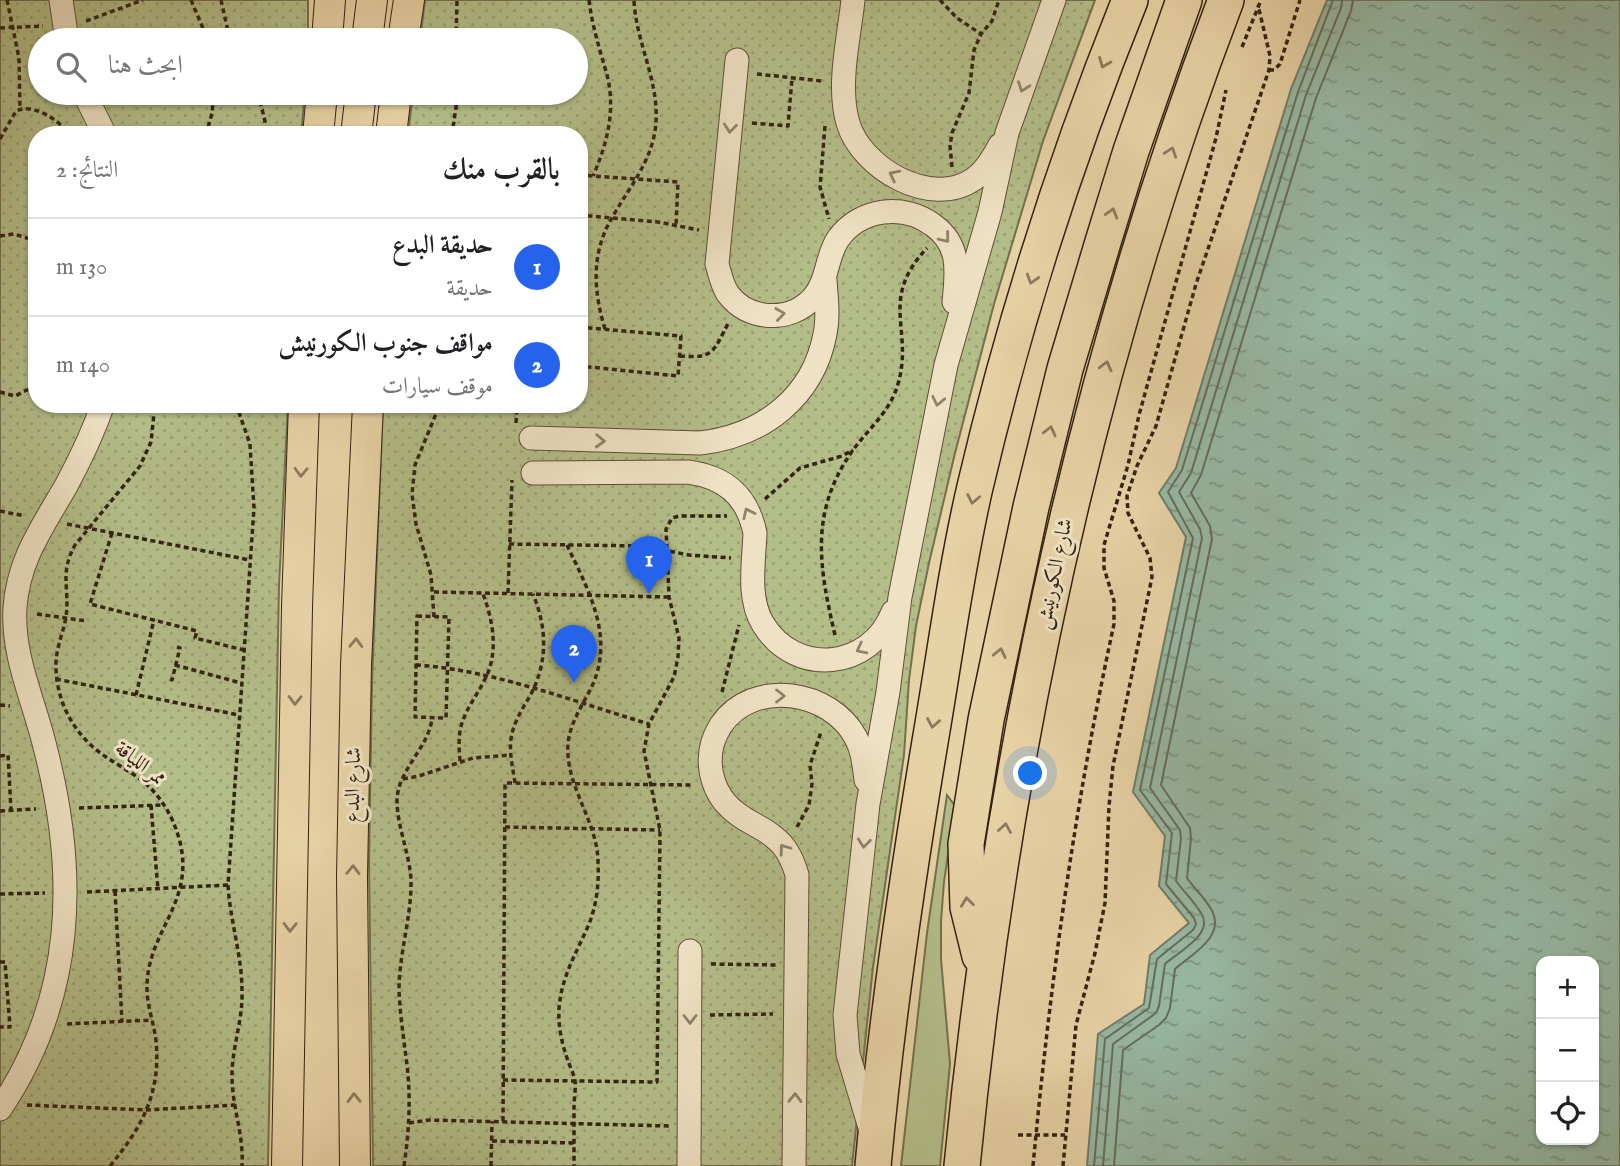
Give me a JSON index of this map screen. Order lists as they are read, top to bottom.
{
  "streets": {
    "highway": ["شارع الكورنيش"],
    "main road": ["شارع البدع"],
    "path": ["ممر اللياقة"]
  },
  "page": {
    "search": "ابحث هنا",
    "heading": ["بالقرب منك", "النتائج: 2"],
    "list": [
      {
        "mark": "1",
        "name": "حديقة البدع",
        "note": "حديقة",
        "value": "130 m"
      },
      {
        "mark": "2",
        "name": "مواقف جنوب الكورنيش",
        "note": "موقف سيارات",
        "value": "140 m"
      }
    ],
    "pins": ["1", "2"],
    "map_buttons": ["+", "−"]
  }
}
